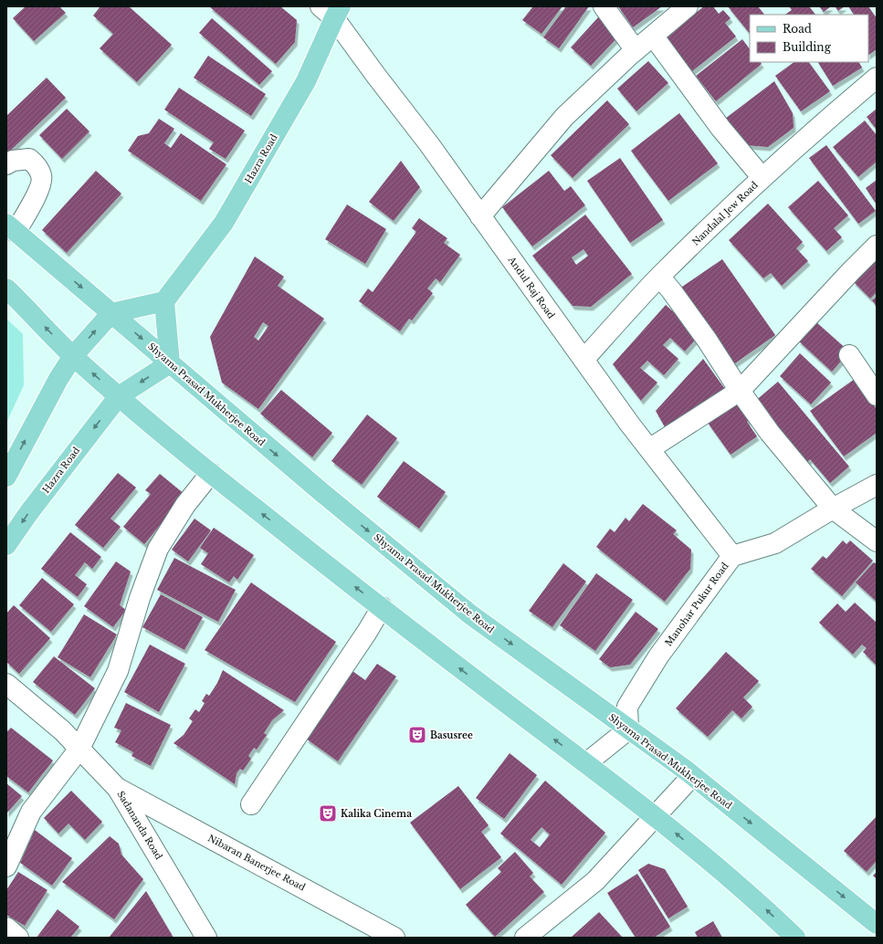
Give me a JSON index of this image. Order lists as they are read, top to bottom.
{
  "streets": {
    "main road": ["Hazra Road", "Shyama Prasad Mukherjee Road"],
    "street": [
      "Nandalal Jew Road",
      "Andul Raj Road",
      "Manohar Pukur Road",
      "Sadananda Road",
      "Nibaran Banerjee Road"
    ]
  },
  "crossings": [
    ["Hazra Road", "Andul Raj Road"],
    ["Hazra Road", "Shyama Prasad Mukherjee Road"],
    ["Nandalal Jew Road", "Andul Raj Road"],
    ["Andul Raj Road", "Manohar Pukur Road"],
    ["Shyama Prasad Mukherjee Road", "Manohar Pukur Road"],
    ["Sadananda Road", "Nibaran Banerjee Road"]
  ],
  "places": {
    "theatre": ["Basusree", "Kalika Cinema"]
  },
  "legend": ["Road", "Building"]
}
